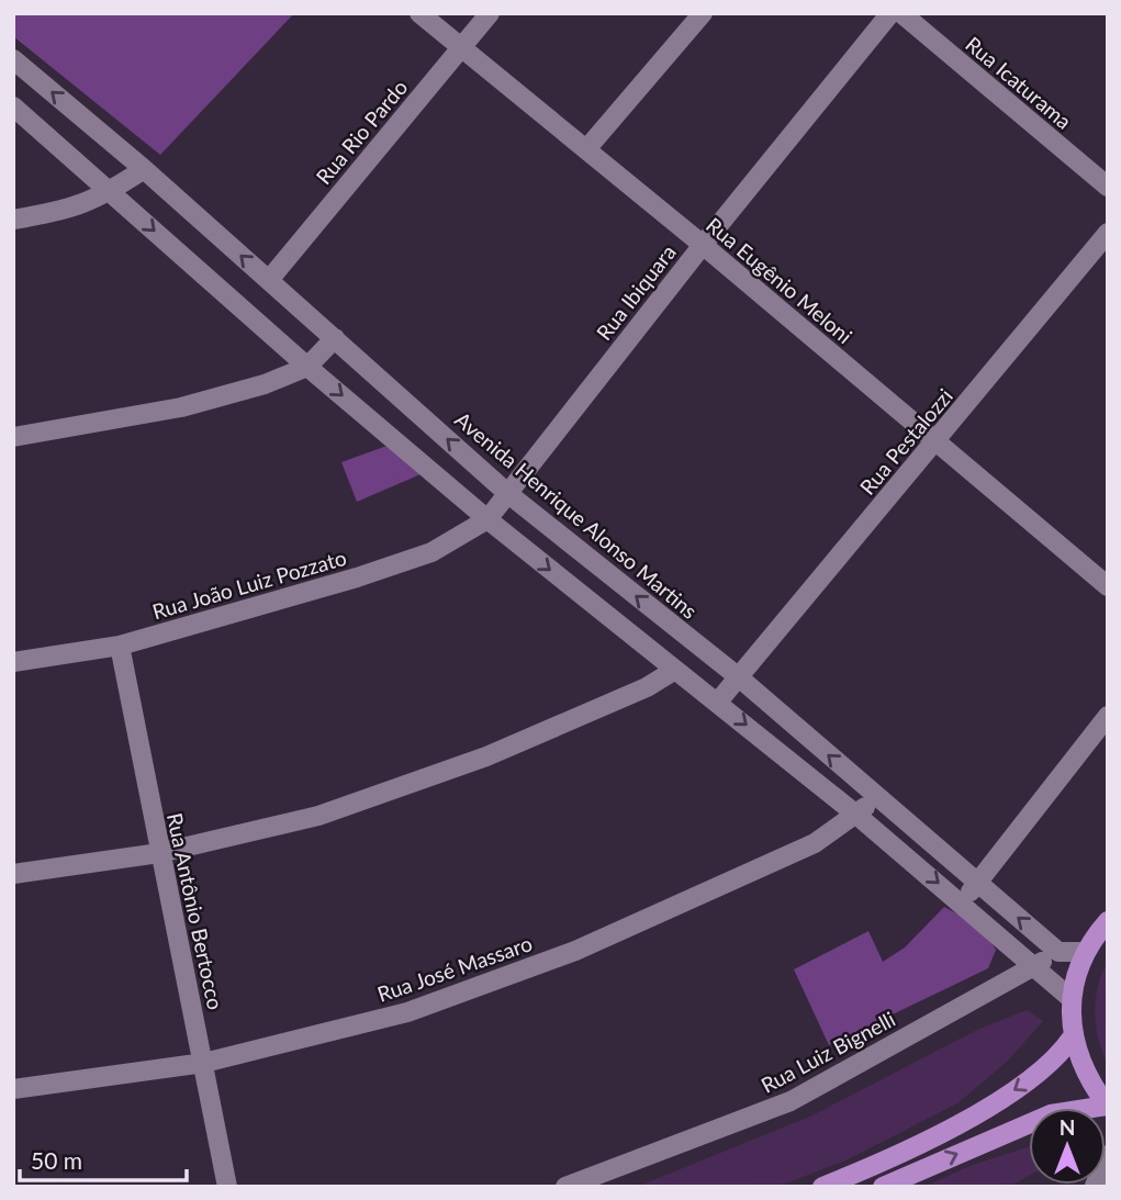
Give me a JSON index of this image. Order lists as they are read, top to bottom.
{
  "streets": {
    "street": [
      "Rua Icaturama",
      "Rua Rio Pardo",
      "Rua Eugênio Meloni",
      "Rua Ibiquara",
      "Rua Pestalozzi",
      "Avenida Henrique Alonso Martins",
      "Rua João Luiz Pozzato",
      "Rua Antônio Bertocco",
      "Rua José Massaro",
      "Rua Luiz Bignelli"
    ]
  },
  "crossings": [
    ["Rua Rio Pardo", "Rua Eugênio Meloni"],
    ["Rua Rio Pardo", "Avenida Henrique Alonso Martins"],
    ["Rua Eugênio Meloni", "Rua Ibiquara"],
    ["Rua Eugênio Meloni", "Rua Pestalozzi"],
    ["Rua Ibiquara", "Avenida Henrique Alonso Martins"],
    ["Rua Ibiquara", "Rua João Luiz Pozzato"],
    ["Rua Pestalozzi", "Avenida Henrique Alonso Martins"],
    ["Avenida Henrique Alonso Martins", "Rua José Massaro"],
    ["Avenida Henrique Alonso Martins", "Rua Luiz Bignelli"],
    ["Rua João Luiz Pozzato", "Rua Antônio Bertocco"],
    ["Rua Antônio Bertocco", "Rua José Massaro"]
  ],
  "scale_bar": "50 m",
  "north": "top"
}
